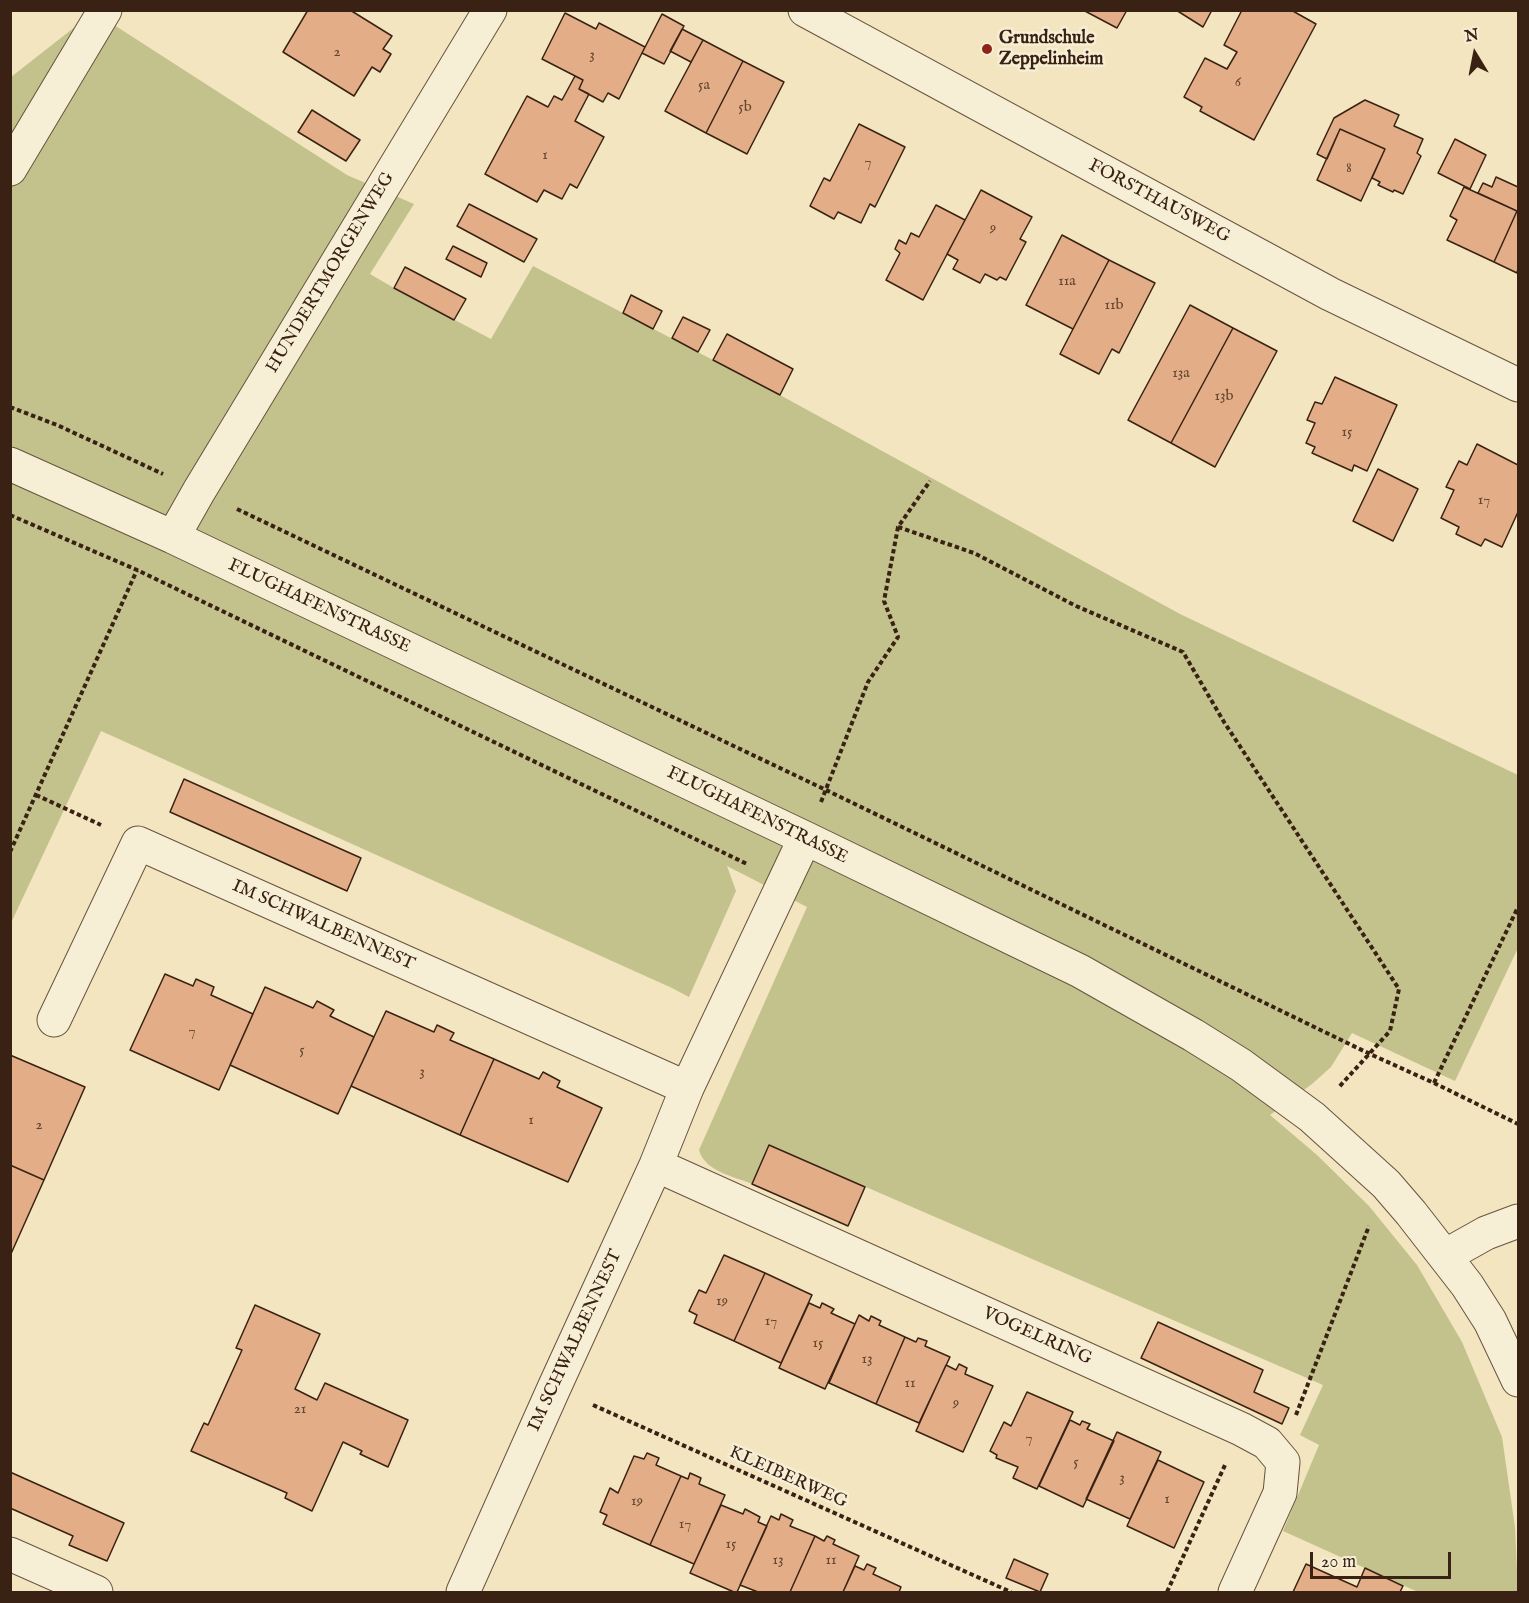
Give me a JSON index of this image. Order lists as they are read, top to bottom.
{
  "streets": {
    "street": [
      "FORSTHAUSWEG",
      "HUNDERTMORGENWEG",
      "FLUGHAFENSTRASSE",
      "IM SCHWALBENNEST",
      "VOGELRING"
    ],
    "path": ["KLEIBERWEG"]
  },
  "crossings": [
    ["HUNDERTMORGENWEG", "FLUGHAFENSTRASSE"],
    ["FLUGHAFENSTRASSE", "IM SCHWALBENNEST"],
    ["IM SCHWALBENNEST", "VOGELRING"],
    ["IM SCHWALBENNEST", "KLEIBERWEG"]
  ],
  "places": ["Grundschule Zeppelinheim"],
  "house_numbers": [
    "2",
    "3",
    "6",
    "5a",
    "5b",
    "1",
    "7",
    "8",
    "9",
    "11a",
    "11b",
    "13a",
    "13b",
    "15",
    "17",
    "7",
    "5",
    "3",
    "1",
    "2",
    "19",
    "17",
    "15",
    "13",
    "11",
    "9",
    "21",
    "7",
    "5",
    "3",
    "1",
    "19",
    "17",
    "15",
    "13",
    "11"
  ],
  "scale_bar": "20 m",
  "north": "top"
}
